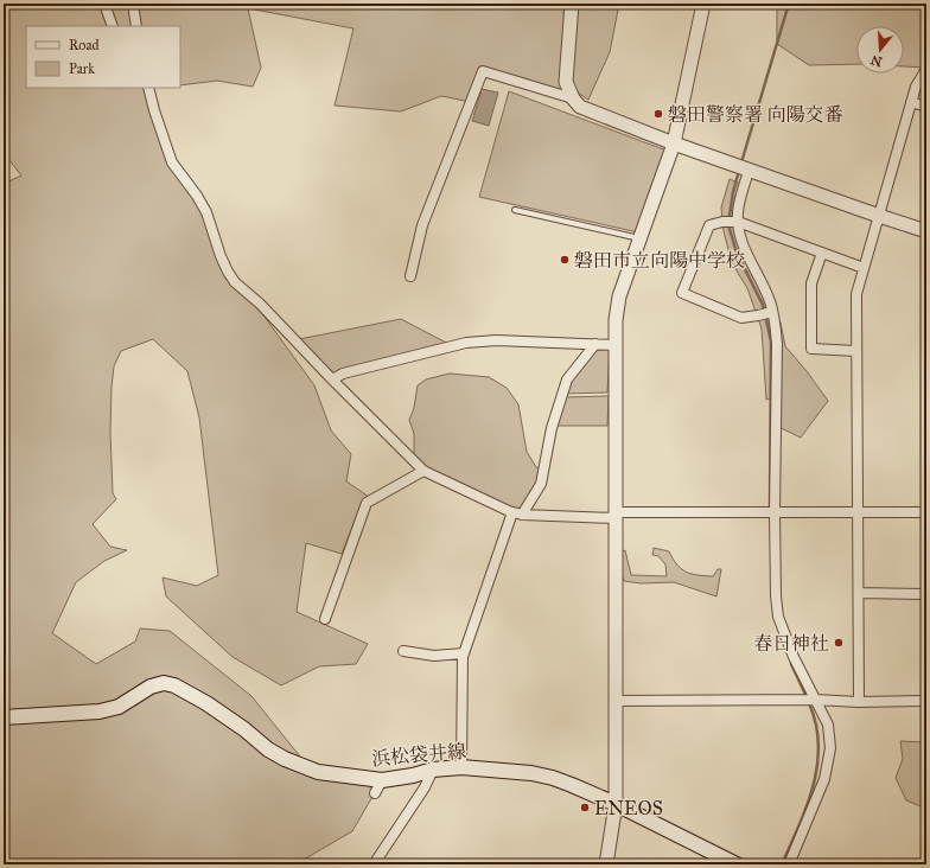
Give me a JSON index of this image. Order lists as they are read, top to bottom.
{
  "streets": {
    "main road": ["浜松袋井線"]
  },
  "places": [
    "磐田警察署 向陽交番",
    "磐田市立向陽中学校",
    "春日神社",
    "ENEOS"
  ],
  "legend": ["Road", "Park"],
  "north": "bottom"
}
